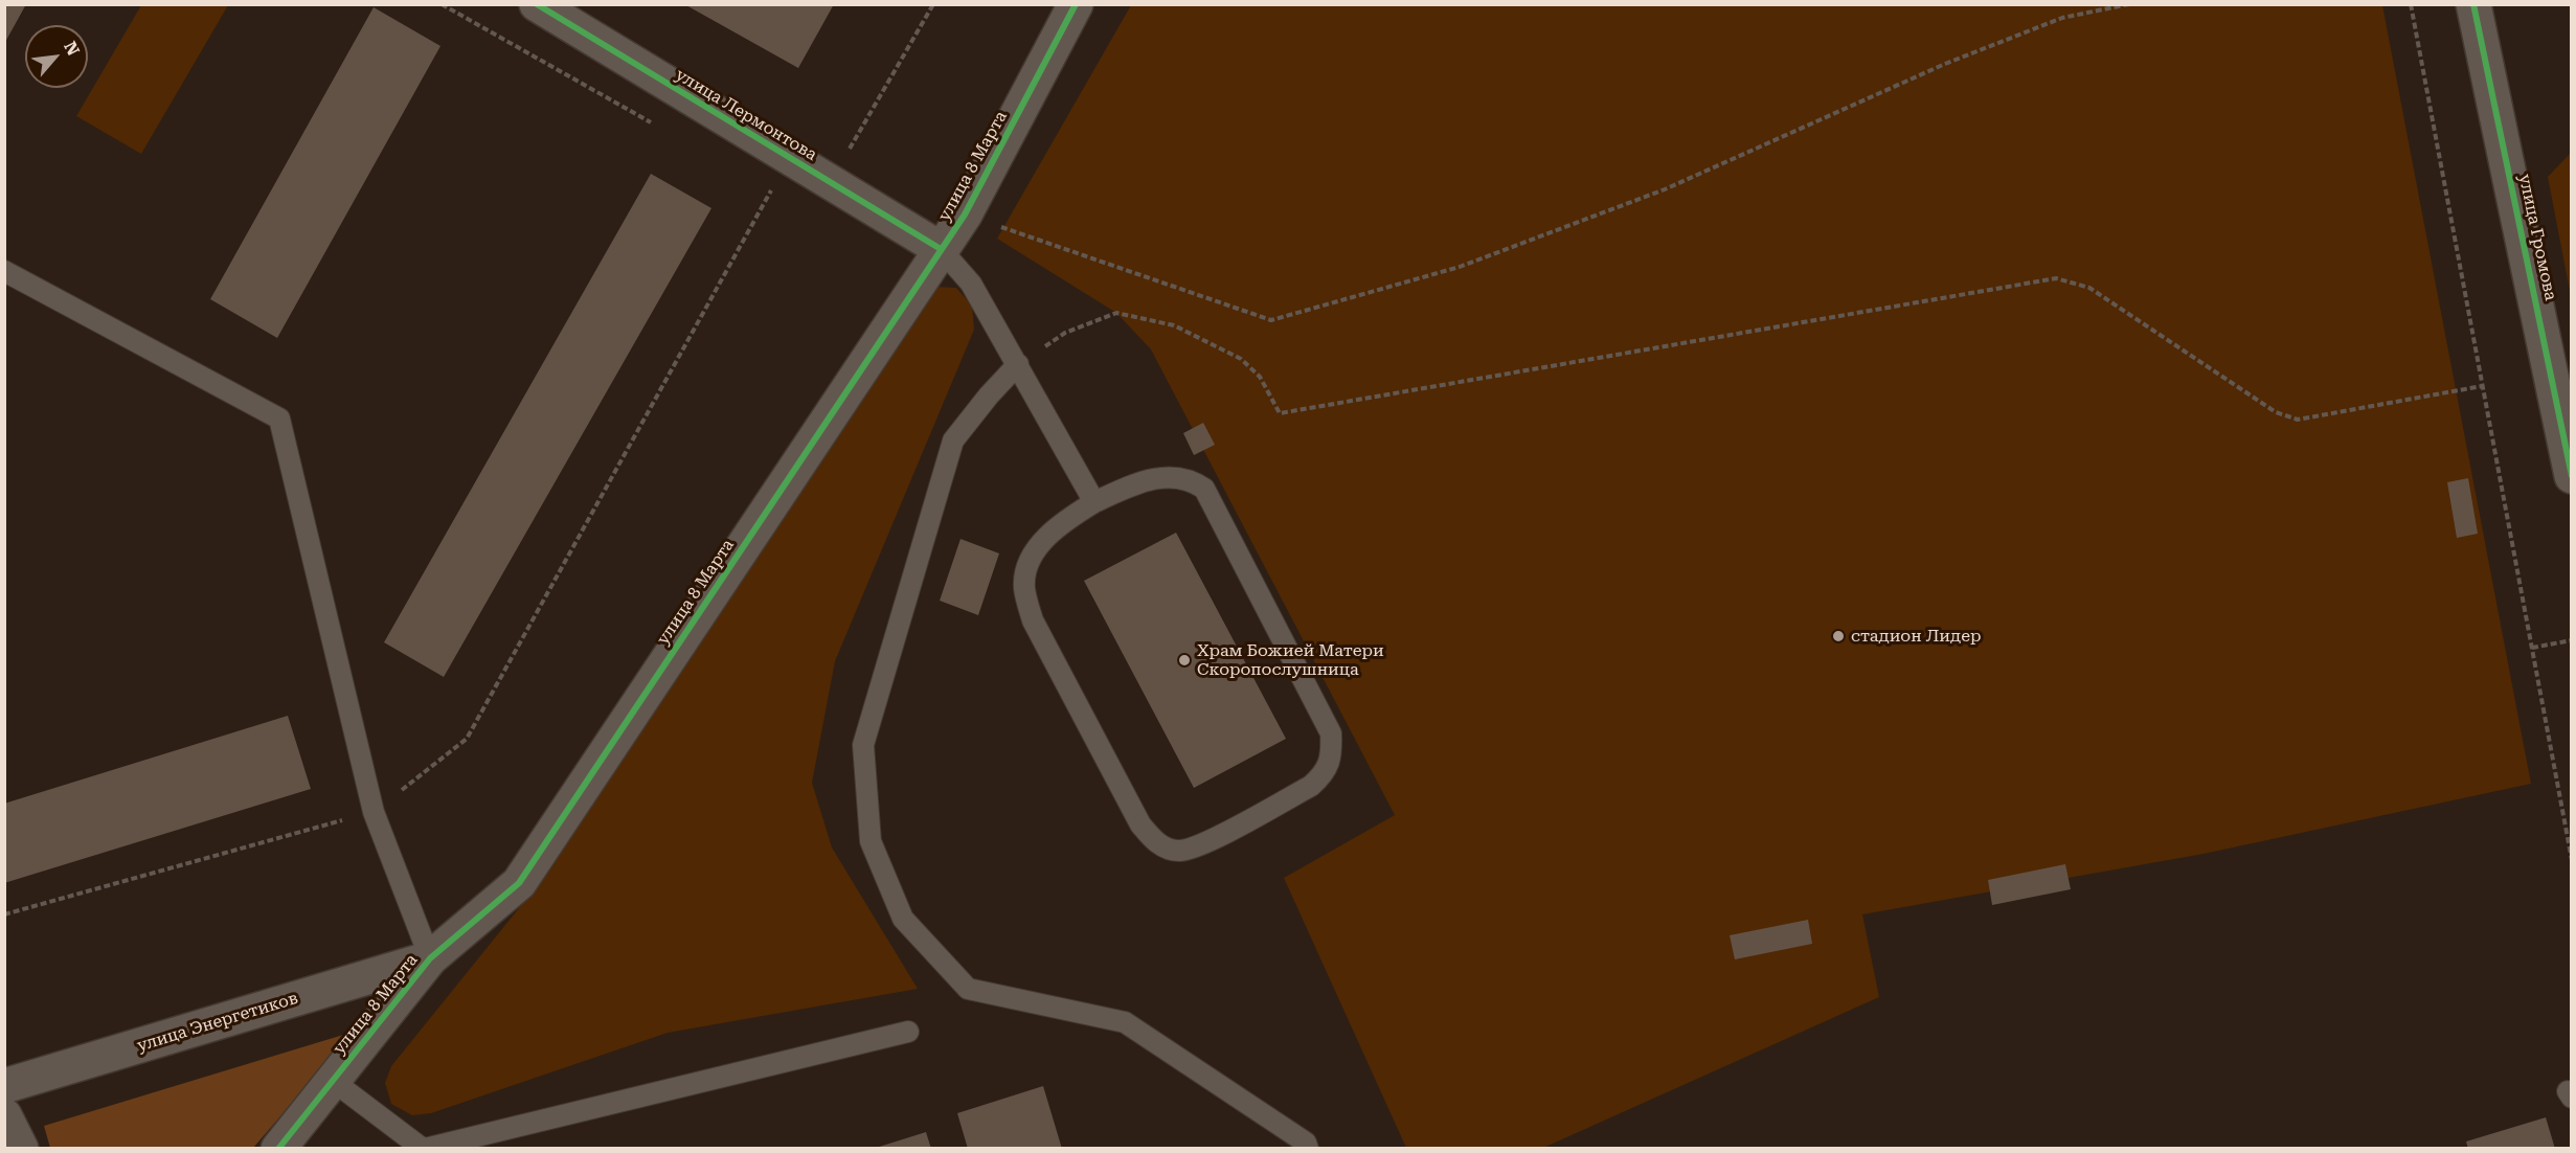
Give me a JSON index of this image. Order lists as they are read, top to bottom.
{
  "streets": {
    "street": [
      "улица Лермонтова",
      "улица 8 Марта",
      "улица Громова",
      "улица Энергетиков"
    ]
  },
  "crossings": [
    ["улица Лермонтова", "улица 8 Марта"],
    ["улица 8 Марта", "улица Энергетиков"]
  ],
  "places": ["стадион Лидер", "Храм Божией Матери Скоропослушница"],
  "north": "top right"
}
